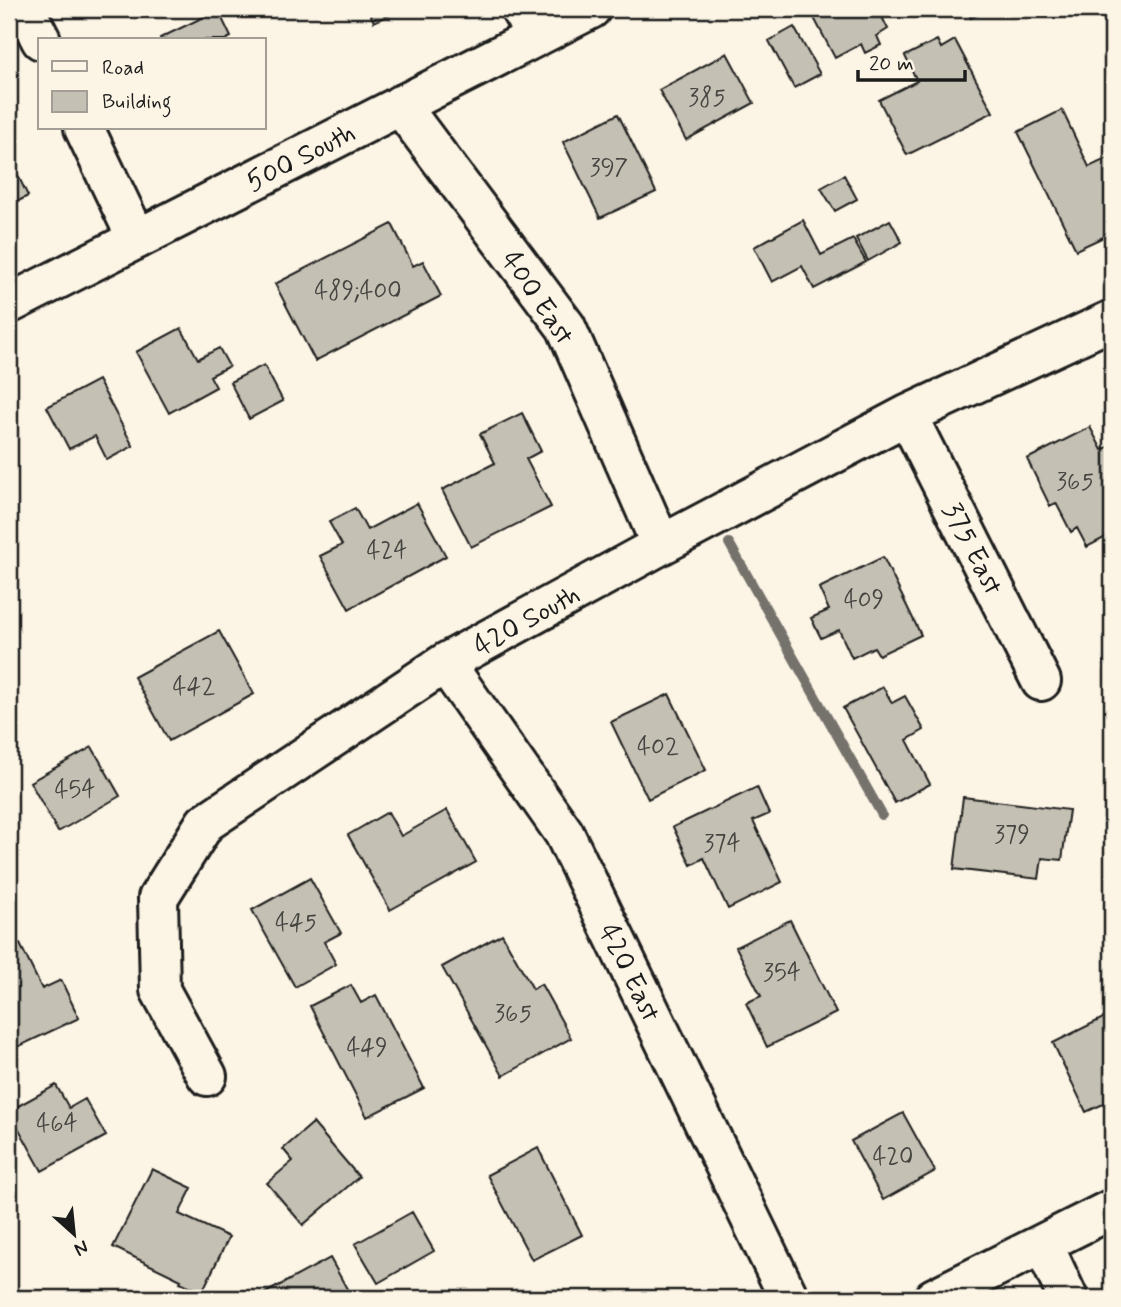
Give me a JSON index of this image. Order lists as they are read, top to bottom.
{
  "streets": {
    "street": [
      "500 South",
      "400 East",
      "375 East",
      "420 South",
      "420 East"
    ]
  },
  "crossings": [
    ["500 South", "400 East"],
    ["400 East", "420 South"],
    ["375 East", "420 South"],
    ["420 South", "420 East"]
  ],
  "house_numbers": [
    "385",
    "397",
    "489;400",
    "365",
    "424",
    "409",
    "442",
    "402",
    "454",
    "379",
    "374",
    "445",
    "354",
    "365",
    "449",
    "464",
    "420"
  ],
  "legend": ["Road", "Building"],
  "scale_bar": "20 m",
  "north": "bottom right"
}
